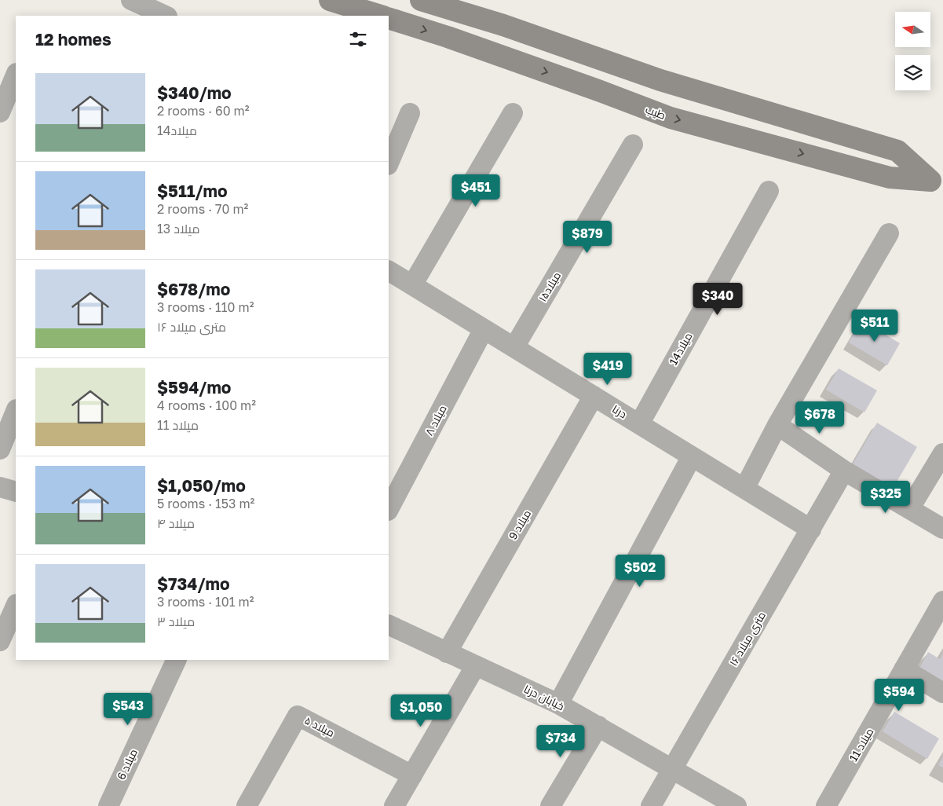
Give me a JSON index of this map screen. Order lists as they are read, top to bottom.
{
  "streets": {
    "main road": ["طیب"],
    "street": [
      "میلاد۱۵",
      "میلاد14",
      "درنا",
      "میلاد ۸",
      "میلاد 9",
      "۱۶ متری میلاد",
      "خیابان درنا",
      "میلاد ۵",
      "میلاد 11",
      "میلاد 6"
    ]
  },
  "crossings": [
    ["میلاد۱۵", "درنا"],
    ["میلاد14", "درنا"],
    ["درنا", "میلاد ۸"],
    ["درنا", "میلاد 9"],
    ["درنا", "۱۶ متری میلاد"],
    ["میلاد 9", "خیابان درنا"],
    ["۱۶ متری میلاد", "خیابان درنا"]
  ],
  "north": "left",
  "page": {
    "heading": "12 homes",
    "list": [
      {
        "name": "$340/mo",
        "note": "2 rooms · 60 m² · میلاد14"
      },
      {
        "name": "$511/mo",
        "note": "2 rooms · 70 m² · میلاد 13"
      },
      {
        "name": "$678/mo",
        "note": "3 rooms · 110 m² · ۱۶ متری میلاد"
      },
      {
        "name": "$594/mo",
        "note": "4 rooms · 100 m² · میلاد 11"
      },
      {
        "name": "$1,050/mo",
        "note": "5 rooms · 153 m² · میلاد ۴"
      },
      {
        "name": "$734/mo",
        "note": "3 rooms · 101 m² · میلاد ۳"
      }
    ],
    "price": [
      "$451",
      "$879",
      "$340",
      "$511",
      "$419",
      "$678",
      "$325",
      "$502",
      "$594",
      "$543",
      "$1,050",
      "$734"
    ]
  }
}
